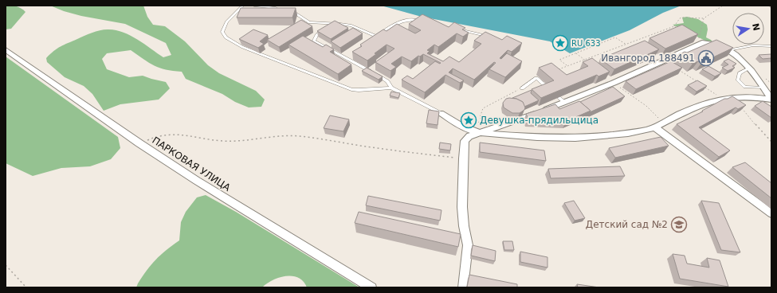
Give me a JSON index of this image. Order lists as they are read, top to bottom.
{
  "streets": {
    "street": ["ПАРКОВАЯ УЛИЦА"]
  },
  "places": {
    "place": ["RU 633", "Девушка-прядильщица"],
    "public building": ["Ивангород 188491"],
    "school or university": ["Детский сад №2"]
  },
  "north": "right"
}
